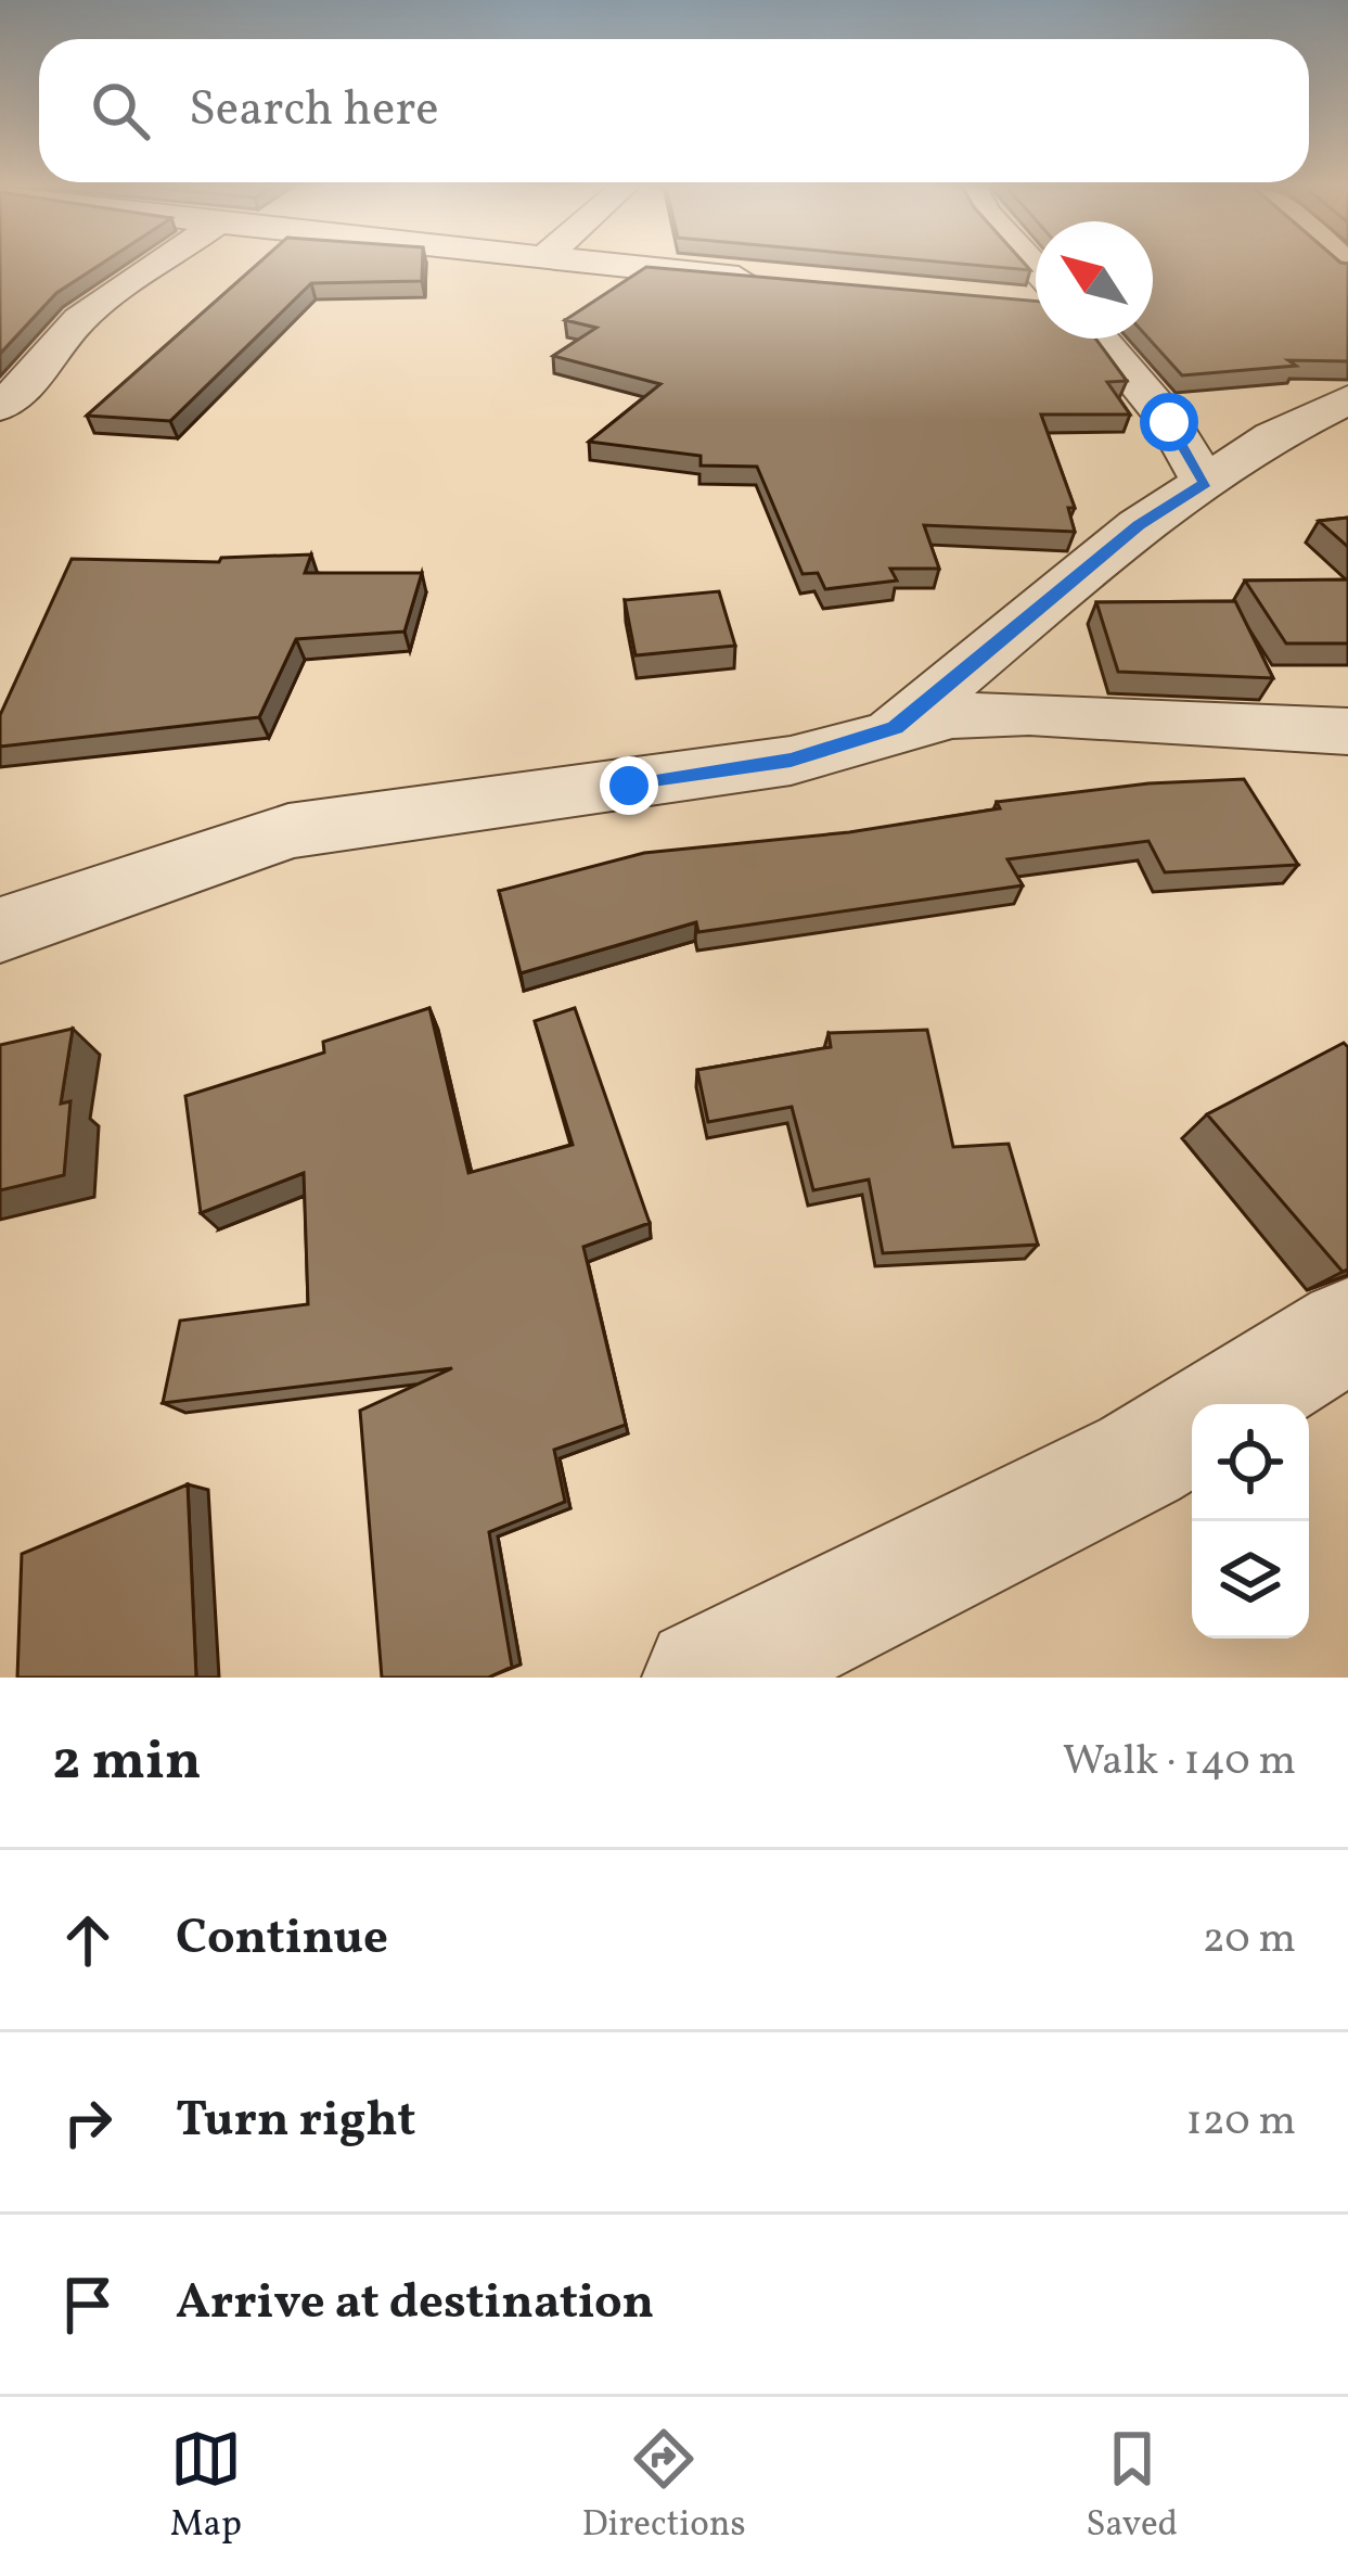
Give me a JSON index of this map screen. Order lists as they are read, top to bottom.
{
  "north": "top left",
  "page": {
    "search": "Search here",
    "heading": ["2 min", "Walk · 140 m"],
    "list": [
      ["Continue", "20 m"],
      ["Turn right", "120 m"],
      "Arrive at destination"
    ],
    "nav": ["Map", "Directions", "Saved"]
  }
}
